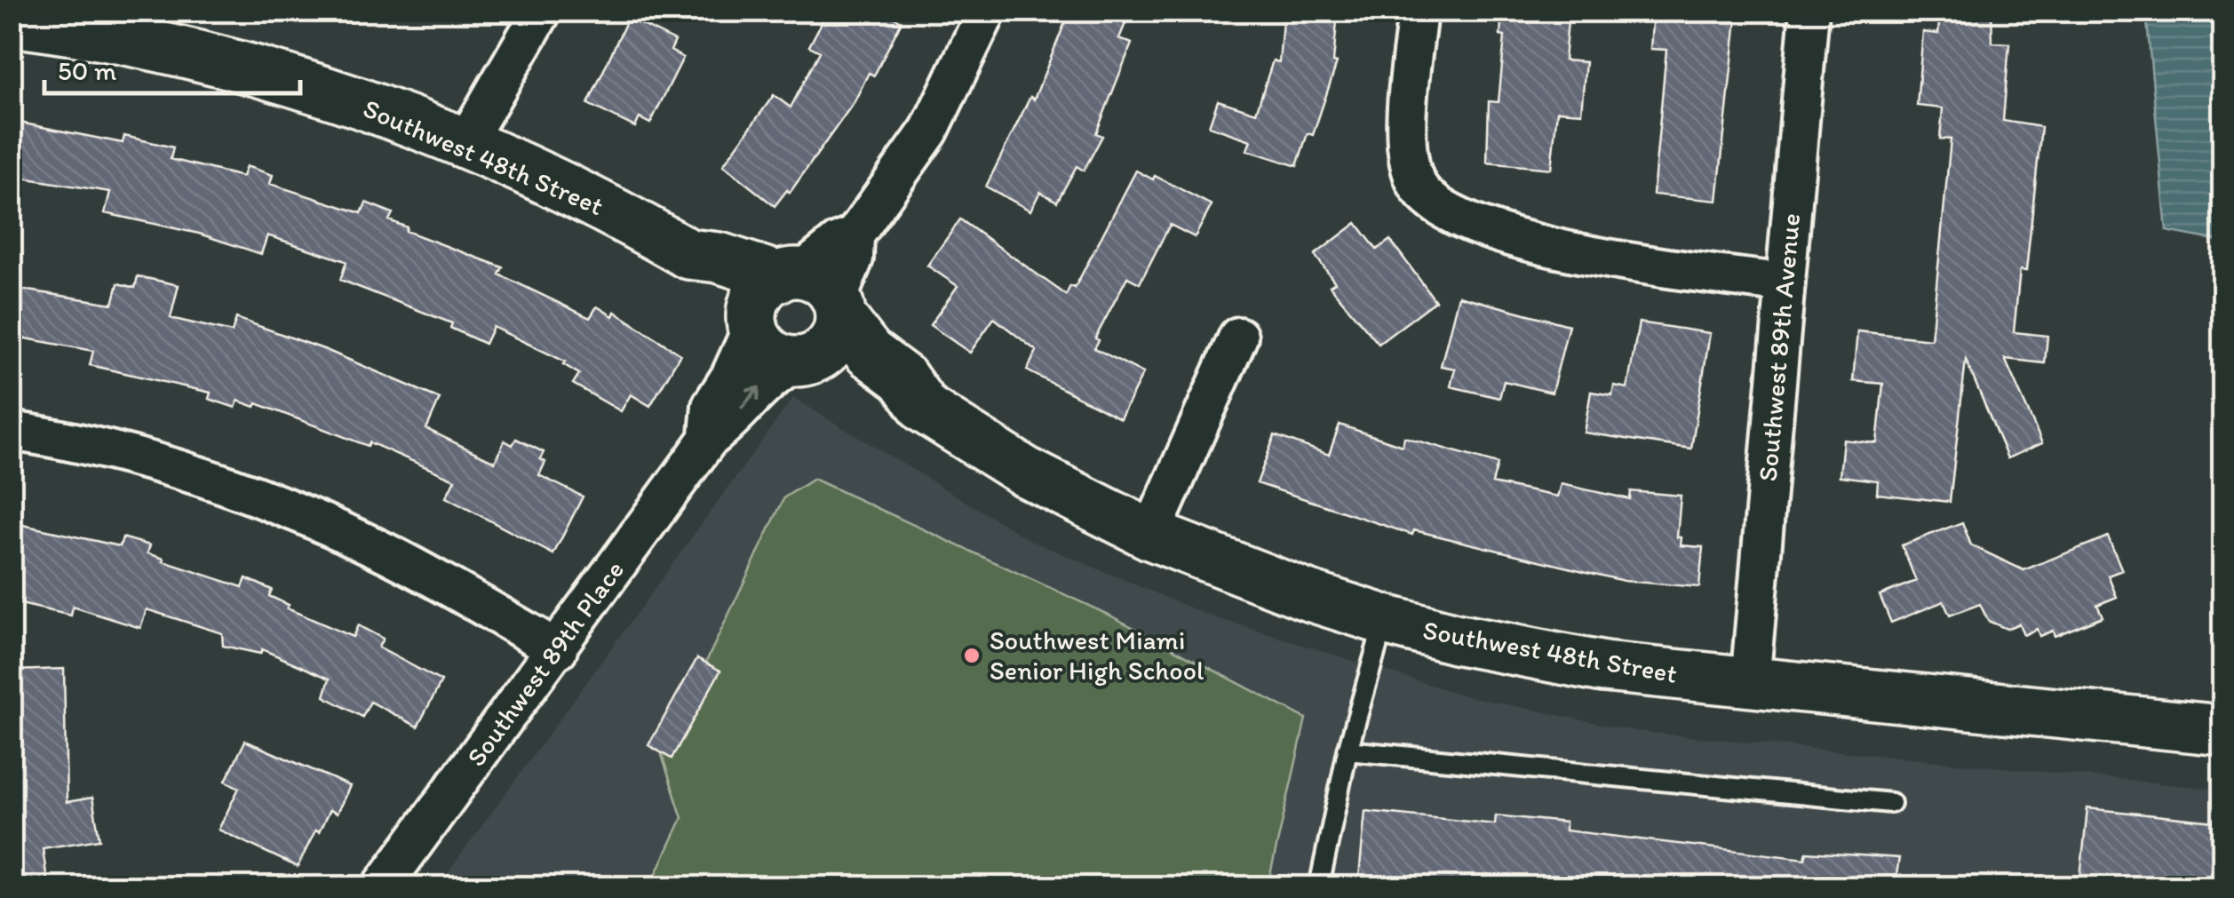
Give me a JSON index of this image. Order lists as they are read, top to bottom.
{
  "streets": {
    "street": ["Southwest 48th Street", "Southwest 89th Avenue", "Southwest 89th Place"]
  },
  "crossings": [
    ["Southwest 48th Street", "Southwest 89th Avenue"],
    ["Southwest 48th Street", "Southwest 89th Place"]
  ],
  "places": ["Southwest Miami Senior High School"],
  "scale_bar": "50 m"
}
